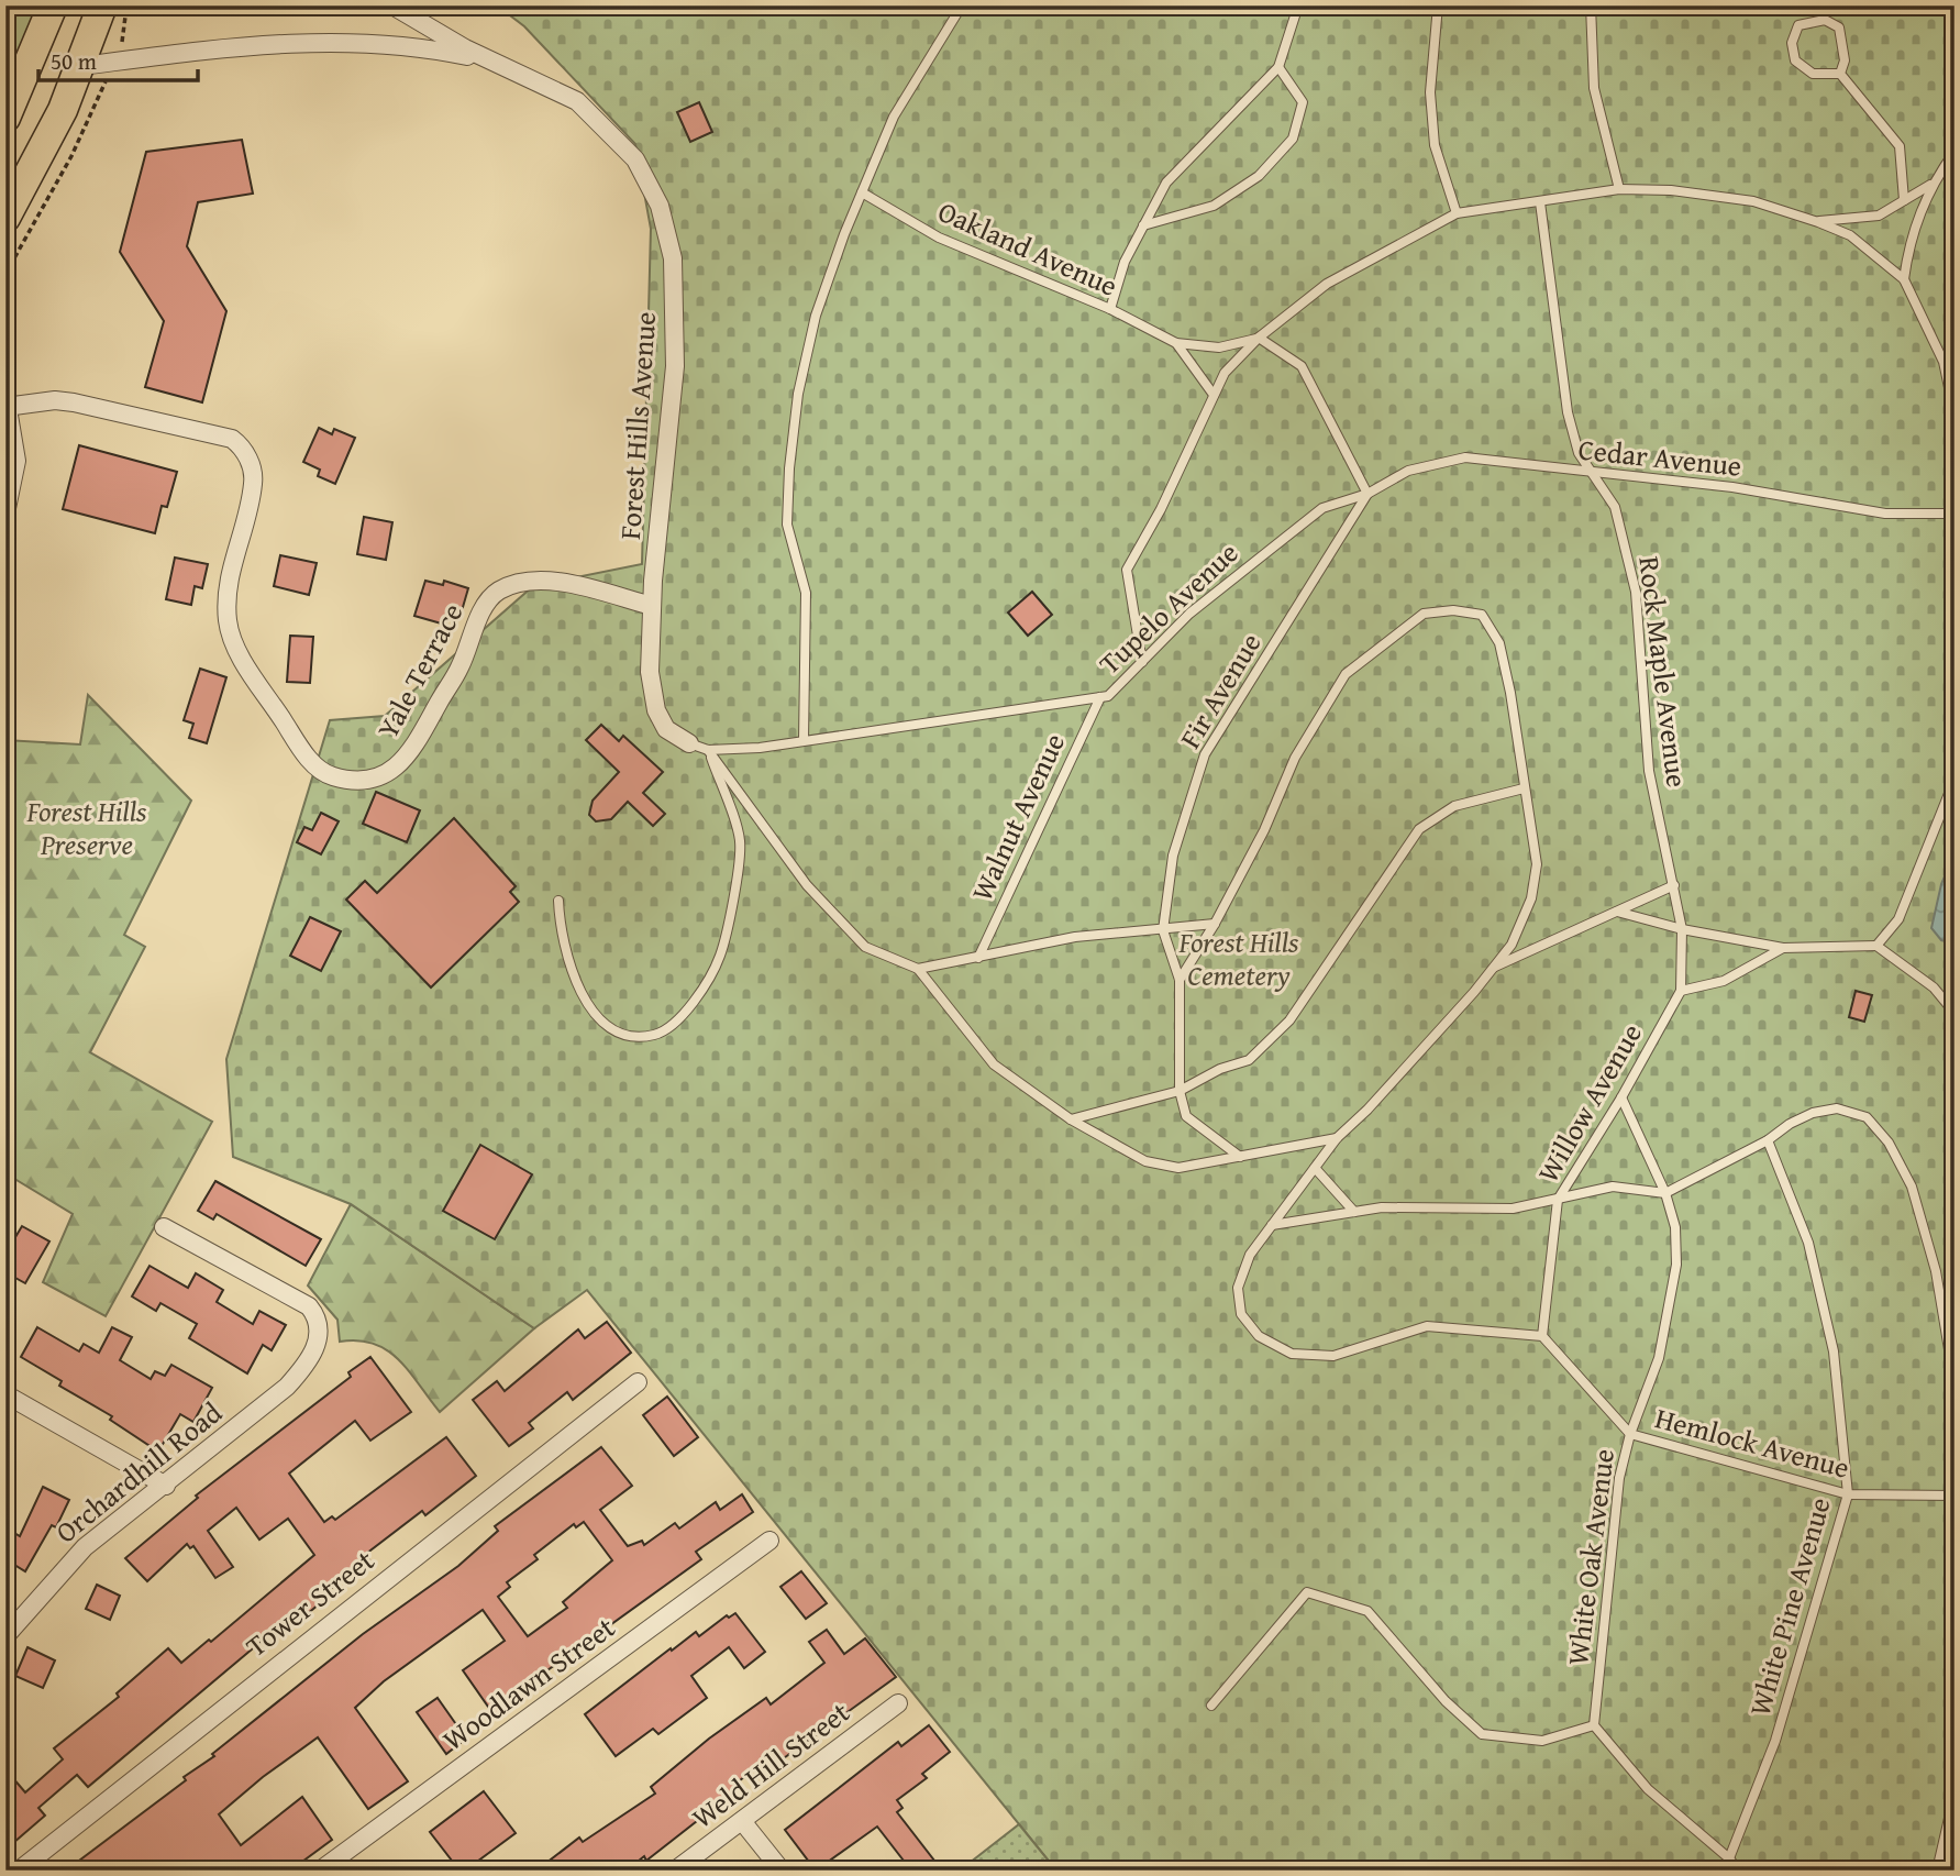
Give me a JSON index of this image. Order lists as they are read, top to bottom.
{
  "streets": {
    "street": [
      "Forest Hills Avenue",
      "Yale Terrace",
      "Orchardhill Road",
      "Tower Street",
      "Woodlawn Street",
      "Weld Hill Street"
    ],
    "lane": [
      "Oakland Avenue",
      "Cedar Avenue",
      "Tupelo Avenue",
      "Rock Maple Avenue",
      "Fir Avenue",
      "Walnut Avenue",
      "Willow Avenue",
      "Hemlock Avenue",
      "White Oak Avenue",
      "White Pine Avenue"
    ]
  },
  "crossings": [
    ["Forest Hills Avenue", "Tupelo Avenue"],
    ["Forest Hills Avenue", "Yale Terrace"],
    ["Cedar Avenue", "Tupelo Avenue"],
    ["Cedar Avenue", "Rock Maple Avenue"],
    ["Cedar Avenue", "Fir Avenue"],
    ["Tupelo Avenue", "Fir Avenue"],
    ["Tupelo Avenue", "Walnut Avenue"],
    ["Rock Maple Avenue", "Willow Avenue"],
    ["Willow Avenue", "White Oak Avenue"],
    ["Hemlock Avenue", "White Oak Avenue"],
    ["Hemlock Avenue", "White Pine Avenue"]
  ],
  "parks": ["Forest Hills Preserve", "Forest Hills Cemetery"],
  "scale_bar": "50 m"
}
